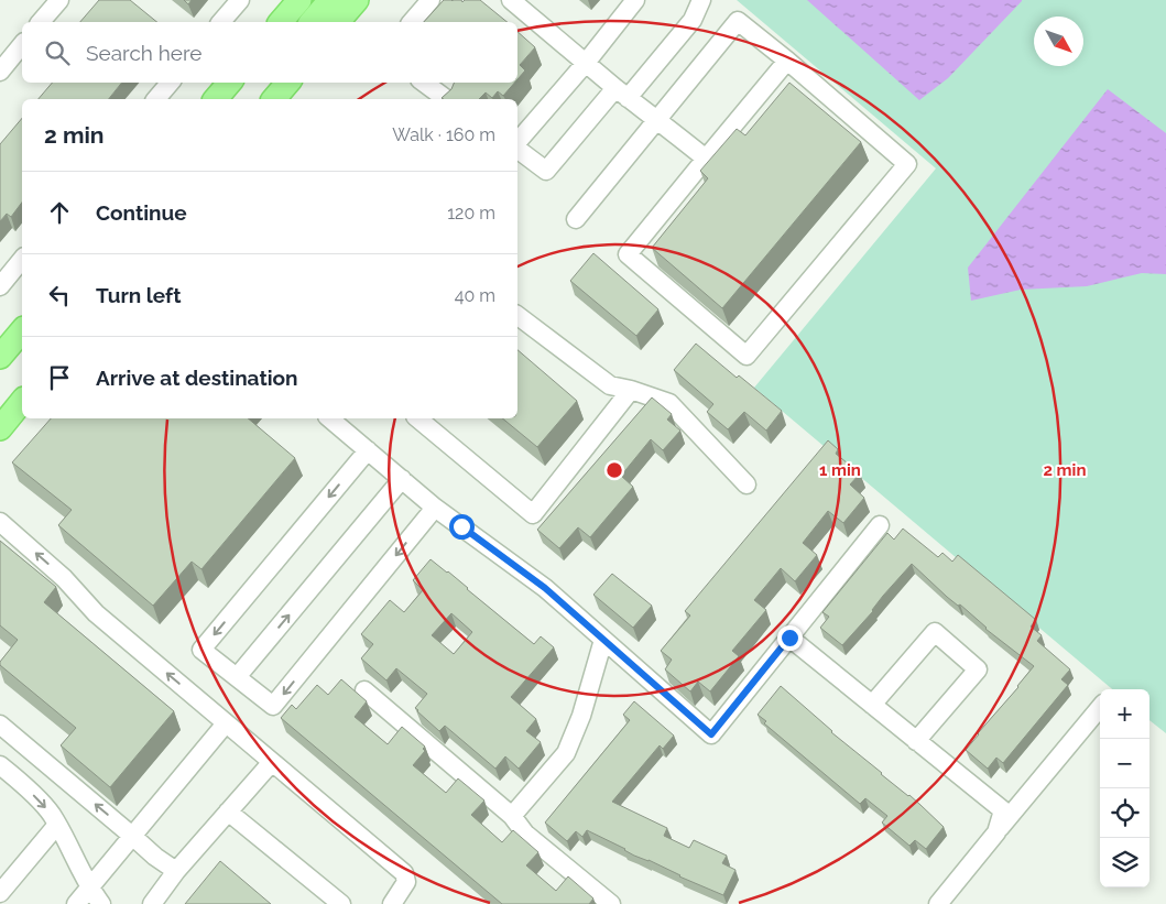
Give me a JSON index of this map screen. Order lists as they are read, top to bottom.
{
  "north": "bottom right",
  "page": {
    "search": "Search here",
    "heading": ["2 min", "Walk · 160 m"],
    "list": [
      ["Continue", "120 m"],
      ["Turn left", "40 m"],
      "Arrive at destination"
    ],
    "map_buttons": ["+", "−"]
  },
  "rings": ["1 min", "2 min"]
}
